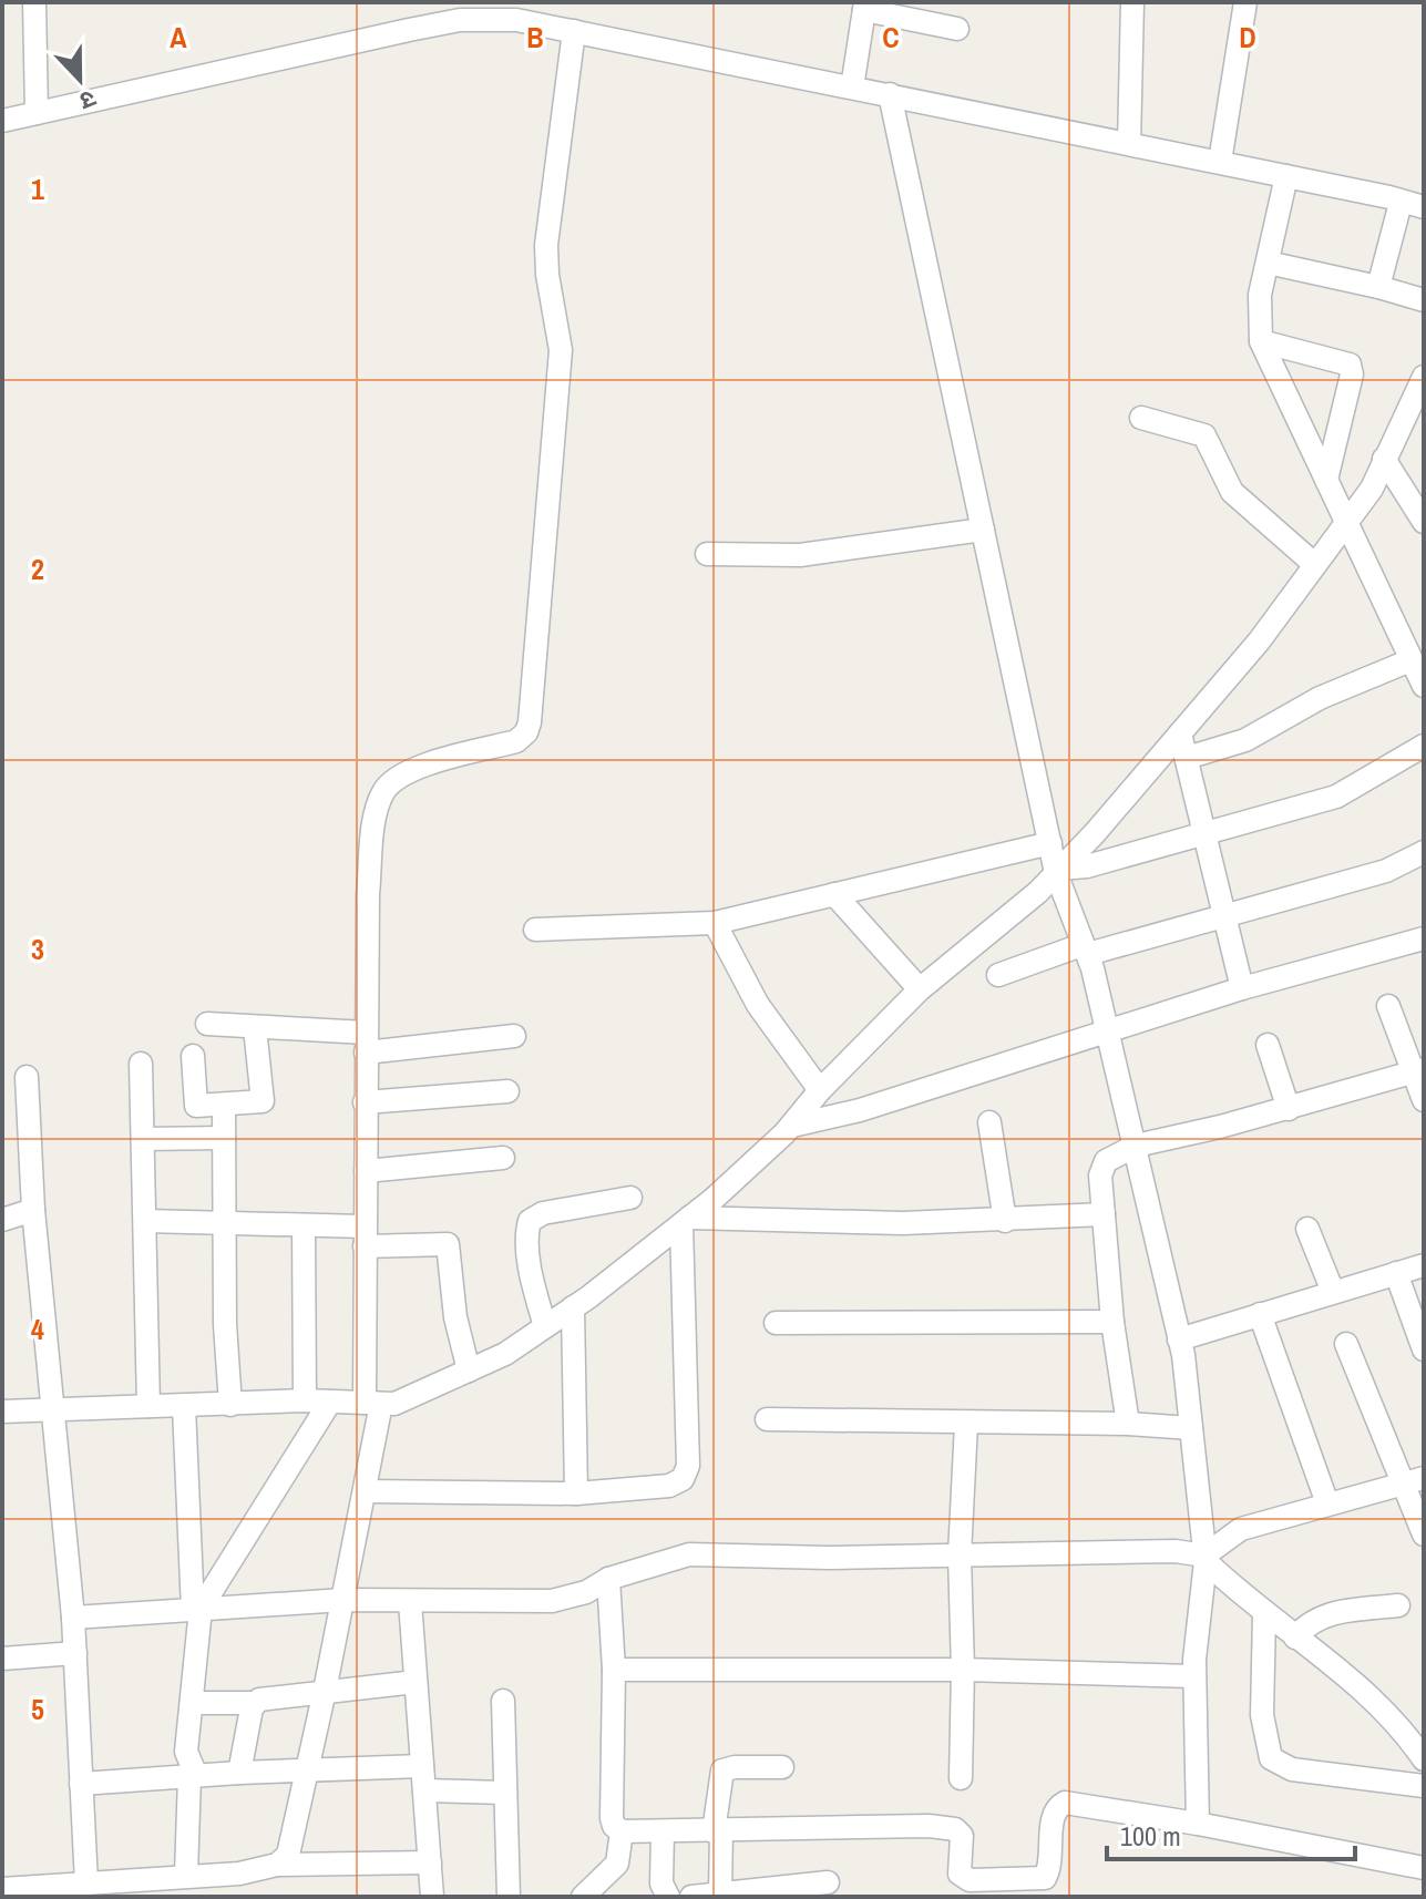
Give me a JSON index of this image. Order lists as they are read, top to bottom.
{
  "scale_bar": "100 m",
  "north": "bottom",
  "grid": {
    "columns": [
      "A",
      "B",
      "C",
      "D"
    ],
    "rows": [
      "1",
      "2",
      "3",
      "4",
      "5"
    ]
  }
}
